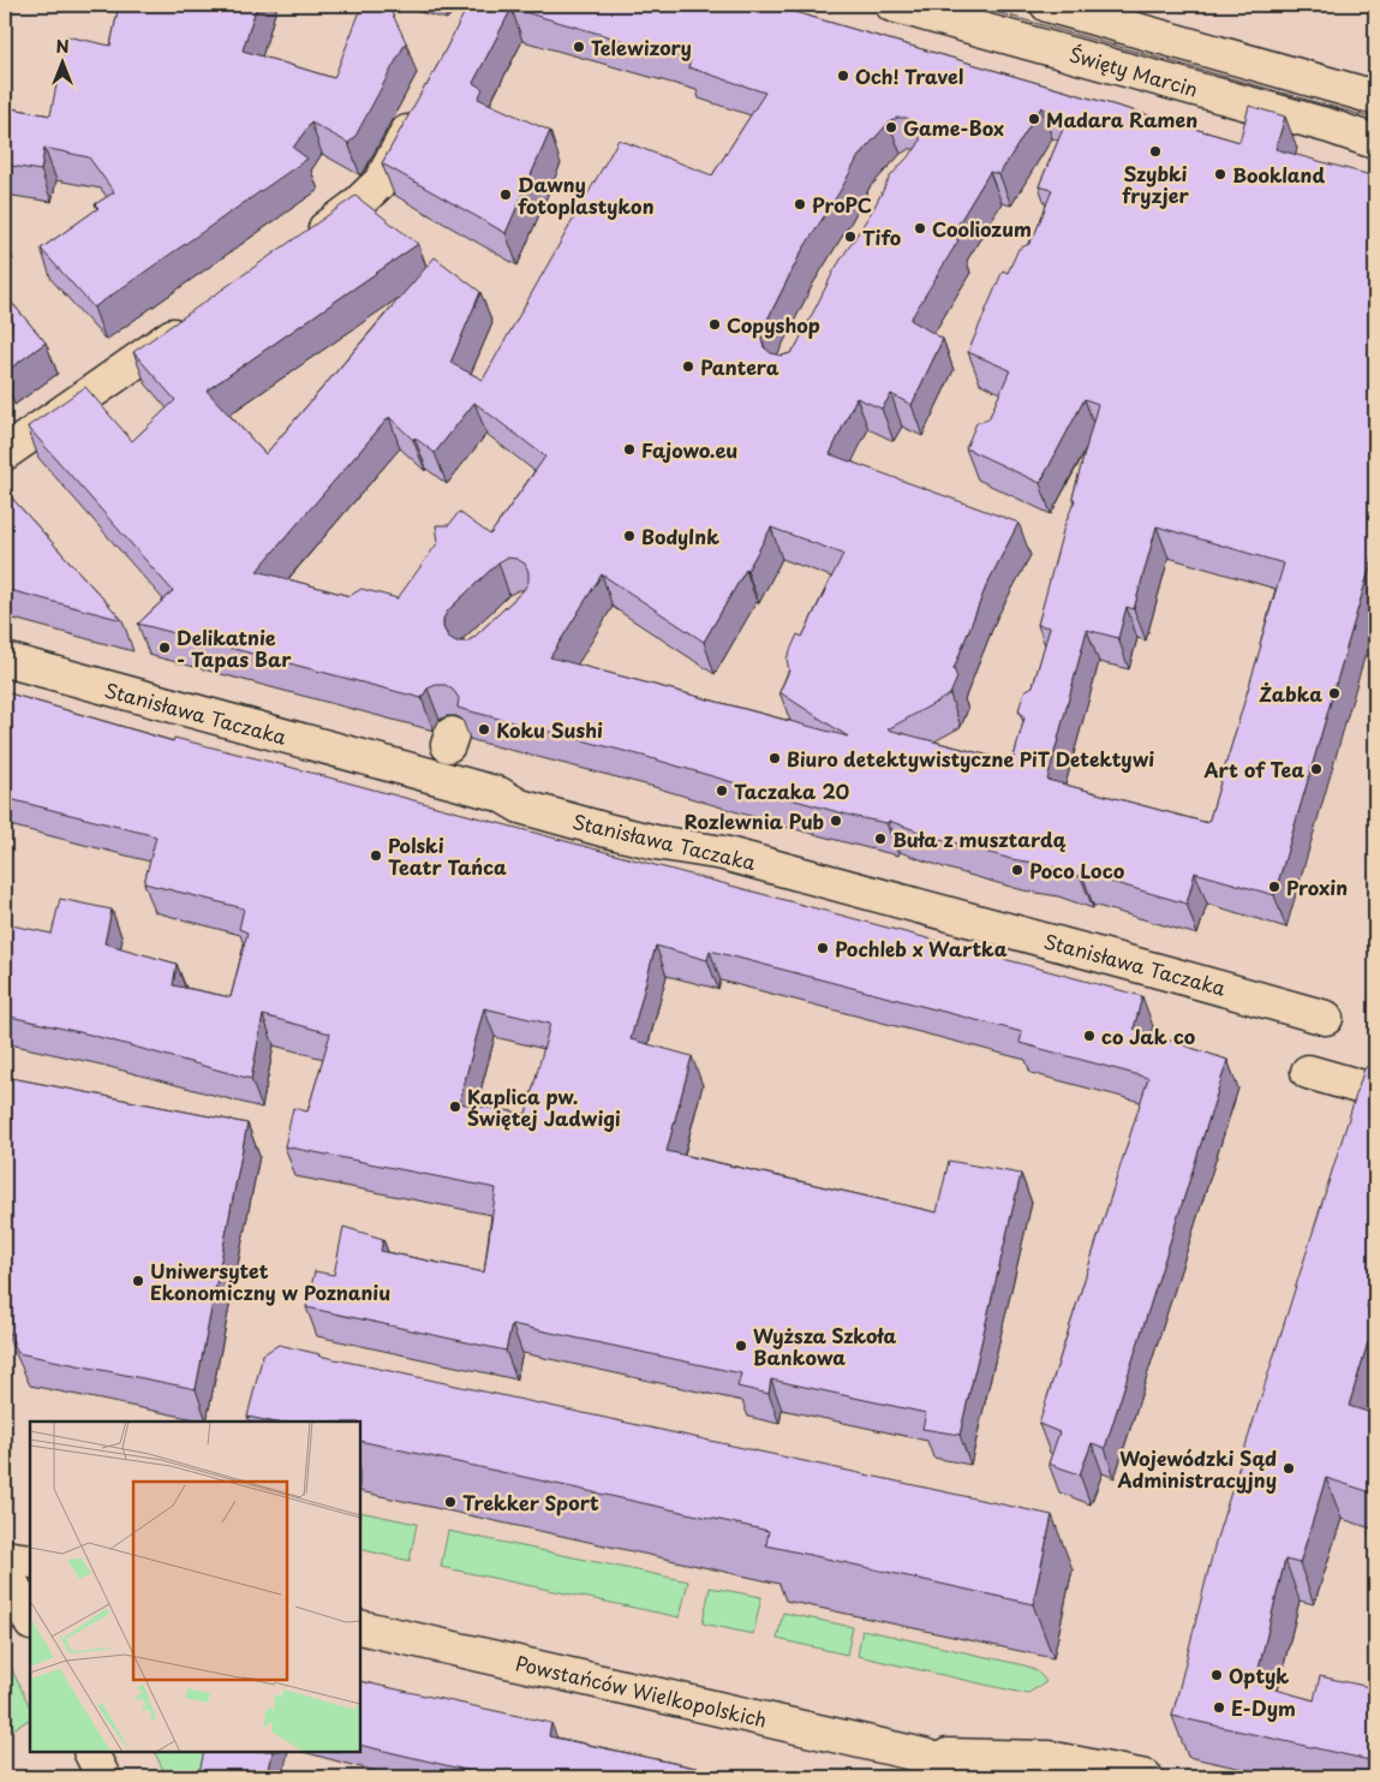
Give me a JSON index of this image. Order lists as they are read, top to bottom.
{
  "streets": {
    "street": ["Święty Marcin", "Stanisława Taczaka", "Powstańców Wielkopolskich"]
  },
  "places": [
    "Telewizory",
    "Och! Travel",
    "Madara Ramen",
    "Game-Box",
    "Szybki fryzjer",
    "Bookland",
    "Dawny fotoplastykon",
    "ProPC",
    "Cooliozum",
    "Tifo",
    "Copyshop",
    "Pantera",
    "Fajowo.eu",
    "BodyInk",
    "Delikatnie - Tapas Bar",
    "Żabka",
    "Koku Sushi",
    "Biuro detektywistyczne PiT Detektywi",
    "Art of Tea",
    "Taczaka 20",
    "Rozlewnia Pub",
    "Buła z musztardą",
    "Polski Teatr Tańca",
    "Poco Loco",
    "Proxin",
    "Pochleb x Wartka",
    "co Jak co",
    "Kaplica pw. Świętej Jadwigi",
    "Uniwersytet Ekonomiczny w Poznaniu",
    "Wyższa Szkoła Bankowa",
    "Wojewódzki Sąd Administracyjny",
    "Trekker Sport",
    "Optyk",
    "E-Dym"
  ],
  "north": "top"
}
